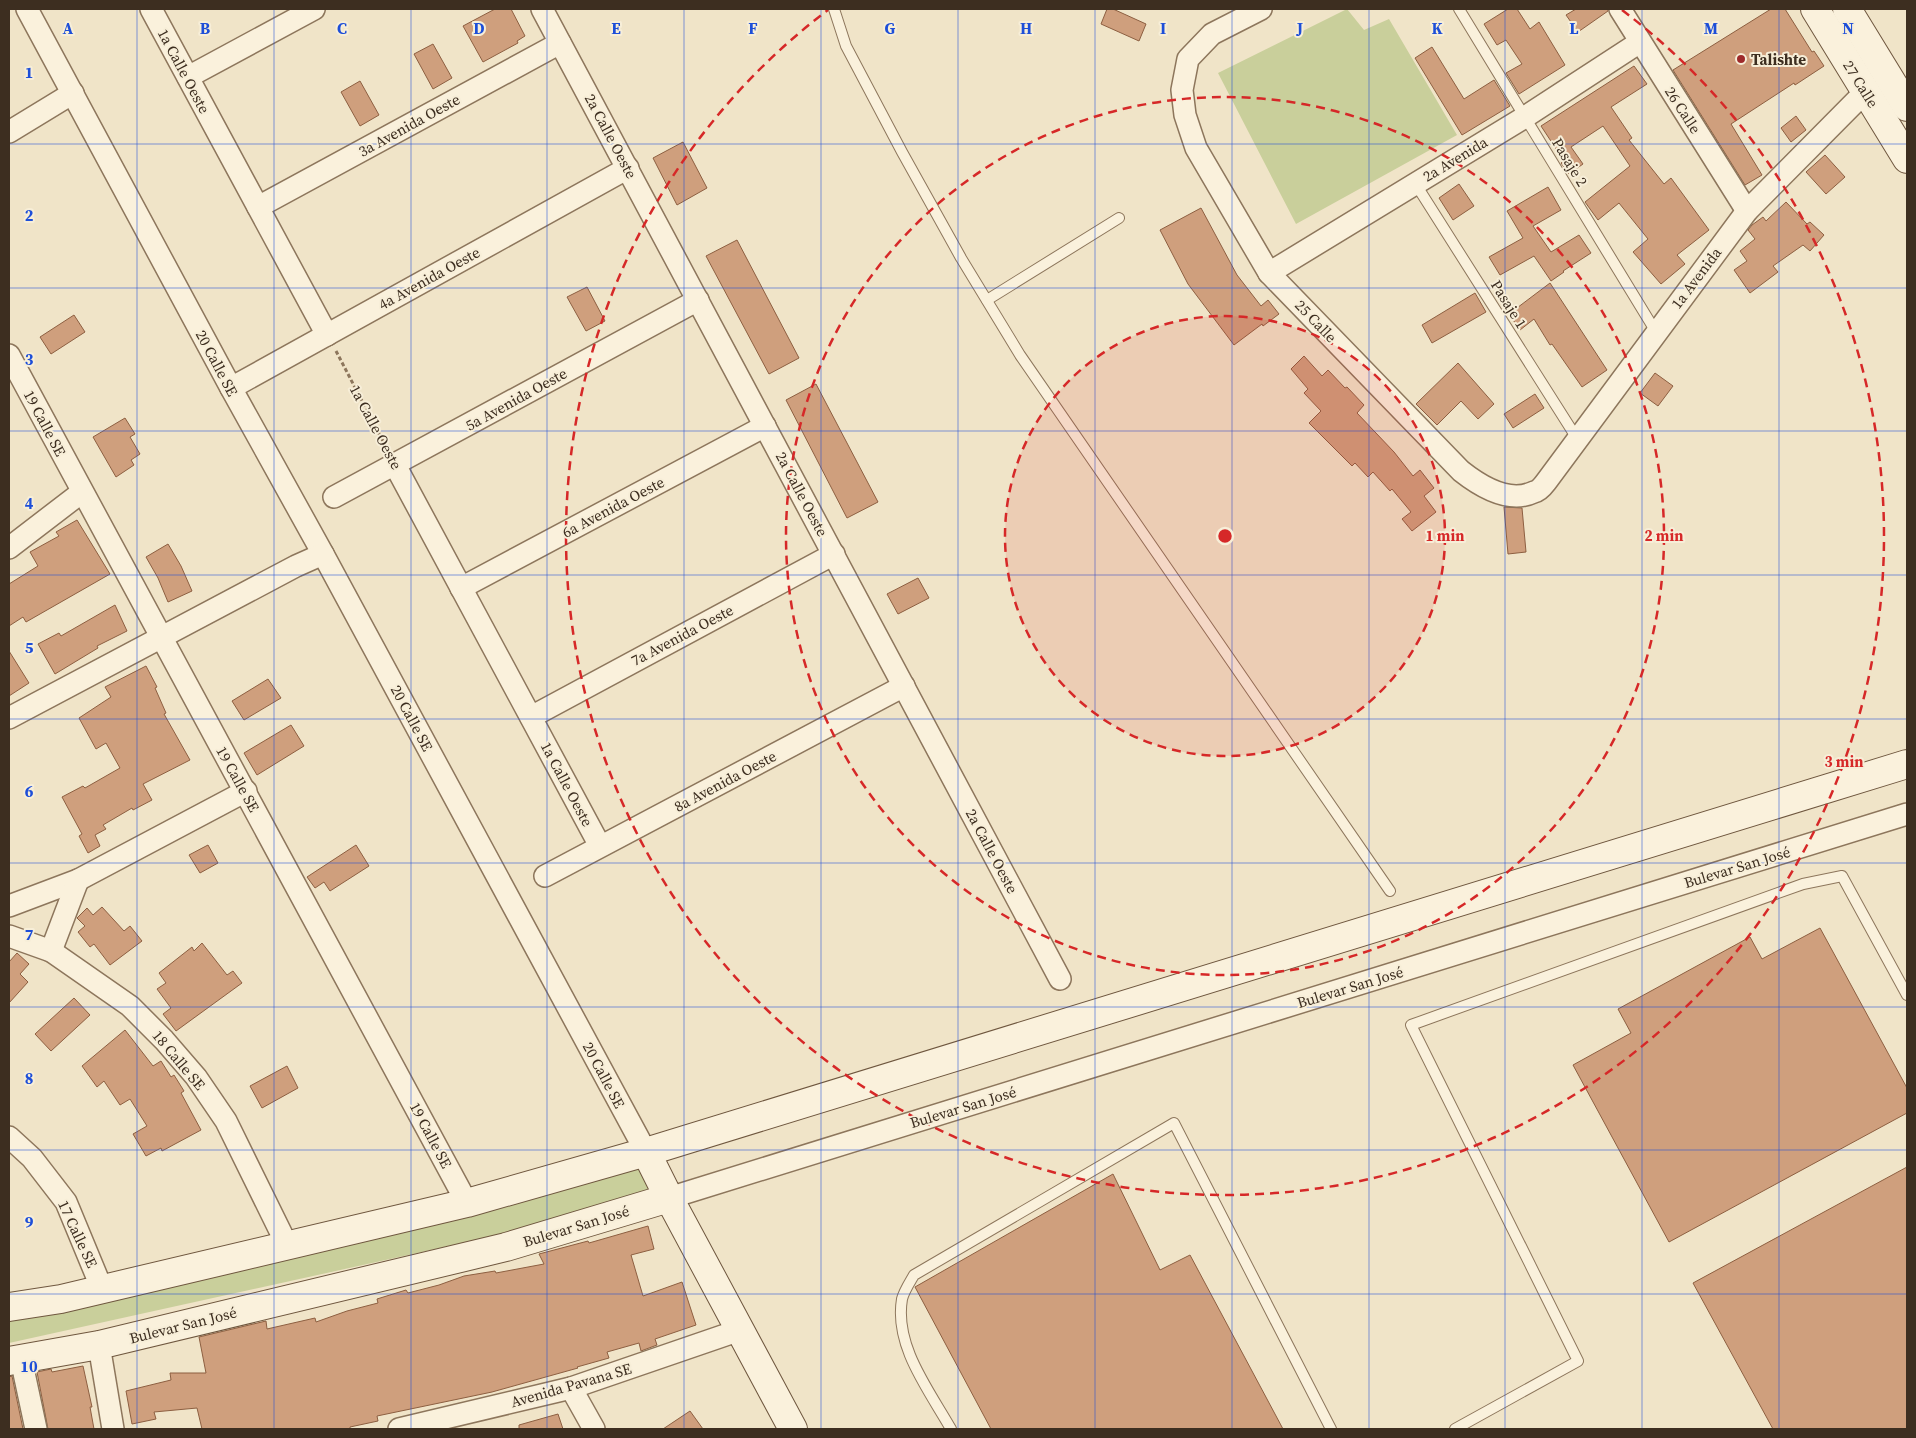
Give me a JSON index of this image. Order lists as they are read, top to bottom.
{
  "streets": {
    "street": [
      "1a Calle Oeste",
      "27 Calle",
      "26 Calle",
      "3a Avenida Oeste",
      "2a Calle Oeste",
      "2a Avenida",
      "4a Avenida Oeste",
      "1a Avenida",
      "25 Calle",
      "20 Calle SE",
      "5a Avenida Oeste",
      "19 Calle SE",
      "6a Avenida Oeste",
      "7a Avenida Oeste",
      "8a Avenida Oeste",
      "Bulevar San José",
      "18 Calle SE",
      "17 Calle SE",
      "Avenida Pavana SE"
    ],
    "lane": ["Pasaje 2", "Pasaje 1"]
  },
  "crossings": [
    ["1a Calle Oeste", "3a Avenida Oeste"],
    ["1a Calle Oeste", "4a Avenida Oeste"],
    ["1a Calle Oeste", "5a Avenida Oeste"],
    ["1a Calle Oeste", "6a Avenida Oeste"],
    ["1a Calle Oeste", "7a Avenida Oeste"],
    ["1a Calle Oeste", "8a Avenida Oeste"],
    ["27 Calle", "1a Avenida"],
    ["26 Calle", "2a Avenida"],
    ["26 Calle", "1a Avenida"],
    ["3a Avenida Oeste", "2a Calle Oeste"],
    ["2a Calle Oeste", "4a Avenida Oeste"],
    ["2a Calle Oeste", "5a Avenida Oeste"],
    ["2a Calle Oeste", "6a Avenida Oeste"],
    ["2a Calle Oeste", "7a Avenida Oeste"],
    ["2a Calle Oeste", "8a Avenida Oeste"],
    ["2a Avenida", "Pasaje 2"],
    ["2a Avenida", "Pasaje 1"],
    ["2a Avenida", "25 Calle"],
    ["Pasaje 2", "1a Avenida"],
    ["4a Avenida Oeste", "20 Calle SE"],
    ["1a Avenida", "Pasaje 1"],
    ["1a Avenida", "25 Calle"],
    ["20 Calle SE", "Bulevar San José"],
    ["20 Calle SE", "Avenida Pavana SE"]
  ],
  "places": ["Talishte"],
  "grid": {
    "columns": [
      "A",
      "B",
      "C",
      "D",
      "E",
      "F",
      "G",
      "H",
      "I",
      "J",
      "K",
      "L",
      "M",
      "N"
    ],
    "rows": [
      "1",
      "2",
      "3",
      "4",
      "5",
      "6",
      "7",
      "8",
      "9",
      "10"
    ]
  },
  "rings": ["1 min", "2 min", "3 min"]
}
